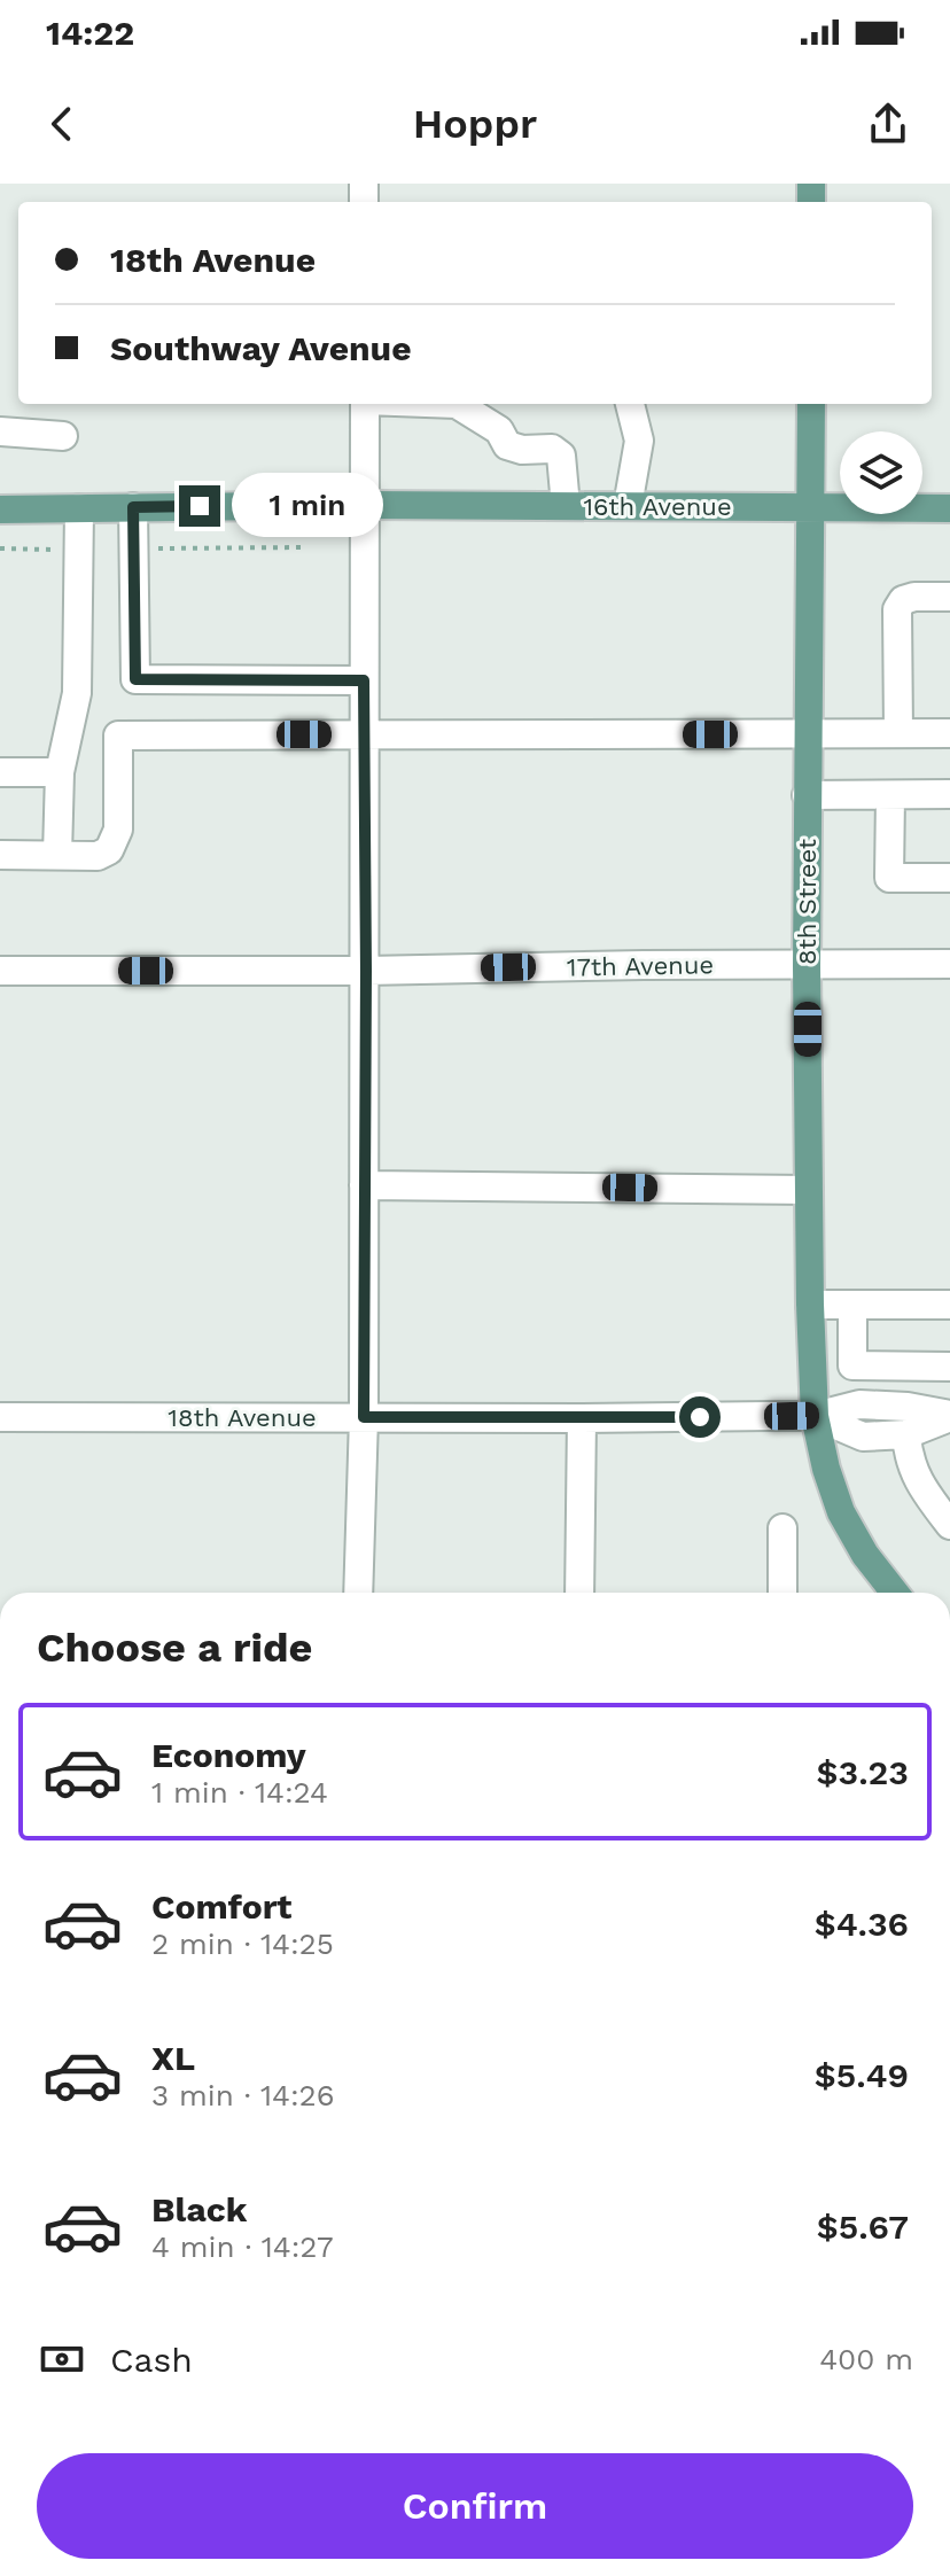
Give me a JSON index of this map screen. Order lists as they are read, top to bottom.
{
  "streets": {
    "main road": ["16th Avenue", "8th Street"],
    "street": ["17th Avenue", "18th Avenue"]
  },
  "crossings": [
    ["16th Avenue", "8th Street"],
    ["8th Street", "17th Avenue"],
    ["8th Street", "18th Avenue"]
  ],
  "page": {
    "status": "14:22",
    "header": "Hoppr",
    "banner": ["18th Avenue", "Southway Avenue"],
    "bubble": "1 min",
    "heading": "Choose a ride",
    "list": [
      {
        "name": "Economy",
        "note": "1 min · 14:24",
        "value": "$3.23"
      },
      {
        "name": "Comfort",
        "note": "2 min · 14:25",
        "value": "$4.36"
      },
      {
        "name": "XL",
        "note": "3 min · 14:26",
        "value": "$5.49"
      },
      {
        "name": "Black",
        "note": "4 min · 14:27",
        "value": "$5.67"
      }
    ],
    "pay": ["Cash", "400 m"],
    "buttons": "Confirm"
  }
}
